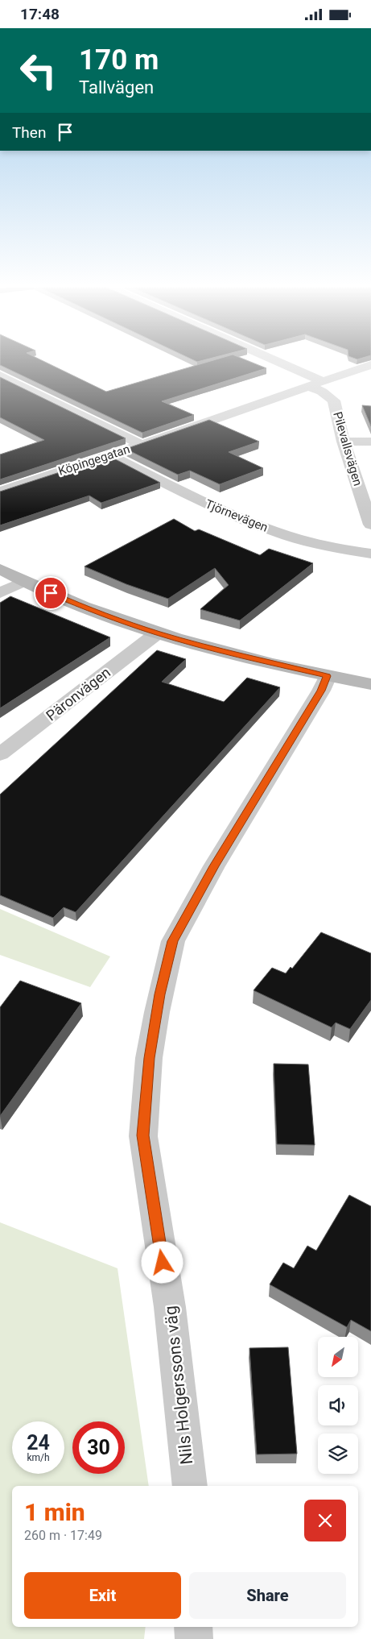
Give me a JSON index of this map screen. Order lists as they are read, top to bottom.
{
  "streets": {
    "street": [
      "Pilevallsvägen",
      "Köpingegatan",
      "Tjörnevägen",
      "Päronvägen",
      "Nils Holgerssons väg"
    ]
  },
  "crossings": [
    ["Pilevallsvägen", "Köpingegatan"],
    ["Köpingegatan", "Tjörnevägen"]
  ],
  "north": "bottom left",
  "page": {
    "status": "17:48",
    "turn": ["170 m", "Tallvägen"],
    "then": "Then",
    "speed": "24 km/h",
    "limit": "30",
    "heading": ["1 min", "260 m · 17:49"],
    "buttons": ["Exit", "Share"]
  }
}
